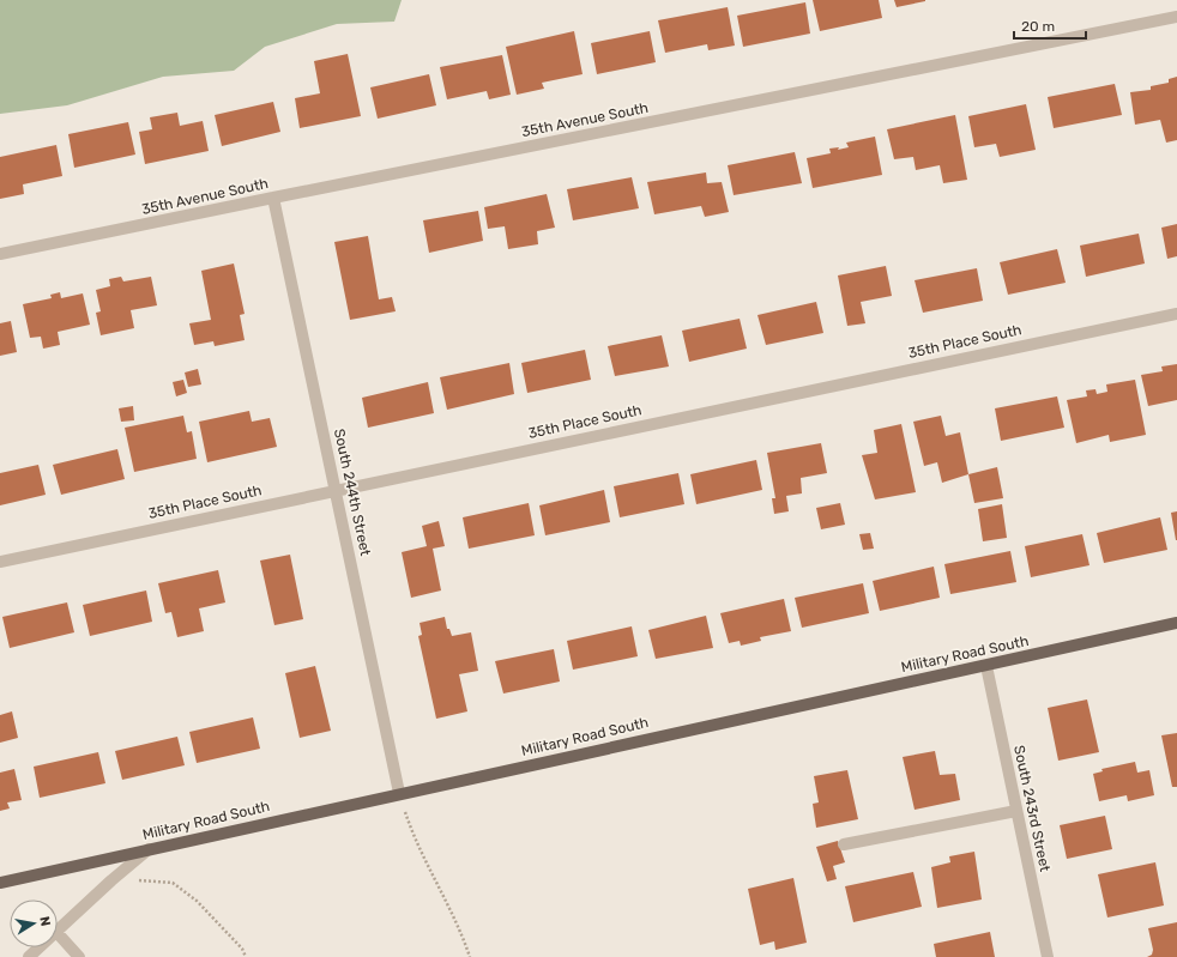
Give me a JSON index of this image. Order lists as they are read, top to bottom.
{
  "streets": {
    "main road": ["Military Road South"],
    "street": [
      "35th Avenue South",
      "35th Place South",
      "South 244th Street",
      "South 243rd Street"
    ]
  },
  "crossings": [
    ["35th Avenue South", "South 244th Street"],
    ["35th Place South", "South 244th Street"],
    ["South 244th Street", "Military Road South"],
    ["Military Road South", "South 243rd Street"]
  ],
  "scale_bar": "20 m",
  "north": "right"
}
